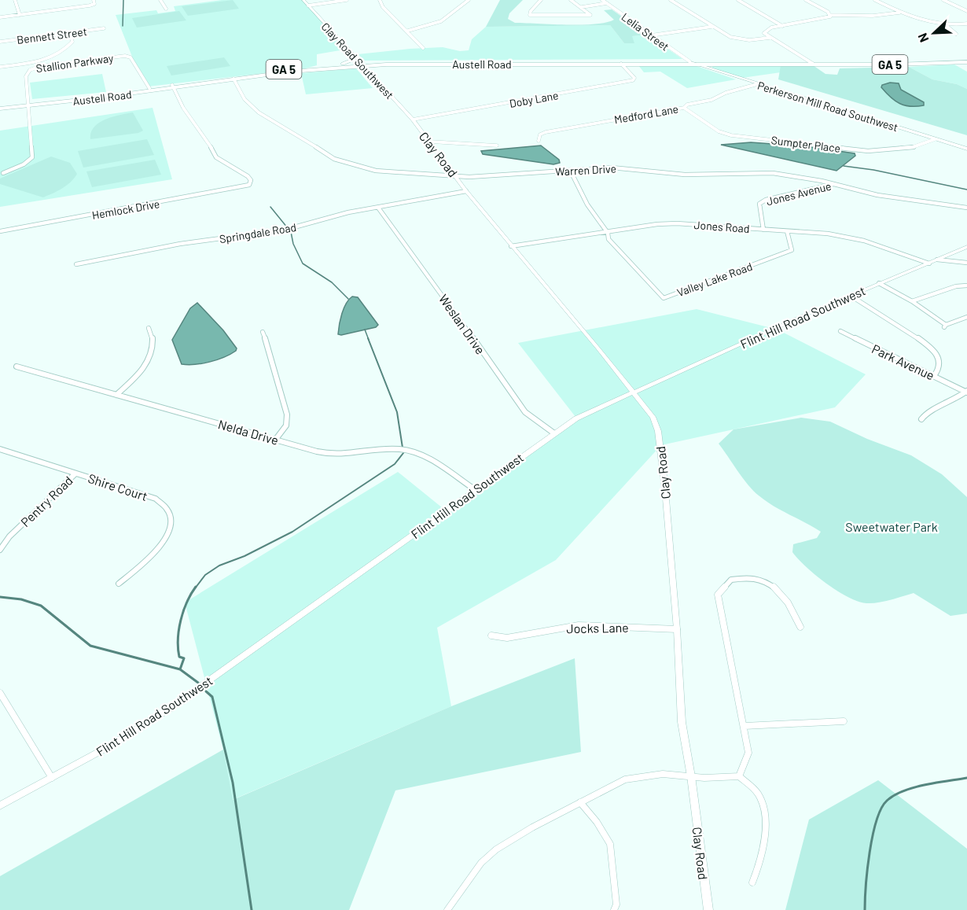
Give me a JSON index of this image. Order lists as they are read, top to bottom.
{
  "streets": {
    "main road": ["Austell Road", "GA 5"],
    "street": [
      "Lelia Street",
      "Bennett Street",
      "Clay Road Southwest",
      "Stallion Parkway",
      "Doby Lane",
      "Perkerson Mill Road Southwest",
      "Medford Lane",
      "Sumpter Place",
      "Clay Road",
      "Warren Drive",
      "Jones Avenue",
      "Hemlock Drive",
      "Jones Road",
      "Springdale Road",
      "Valley Lake Road",
      "Flint Hill Road Southwest",
      "Weslan Drive",
      "Park Avenue",
      "Nelda Drive",
      "Shire Court",
      "Pentry Road",
      "Jocks Lane"
    ]
  },
  "crossings": [
    ["Lelia Street", "Austell Road"],
    ["Lelia Street", "Perkerson Mill Road Southwest"],
    ["Clay Road Southwest", "Austell Road"],
    ["Clay Road Southwest", "Doby Lane"],
    ["Clay Road Southwest", "Clay Road"],
    ["Stallion Parkway", "Austell Road"],
    ["Austell Road", "Doby Lane"],
    ["Austell Road", "Perkerson Mill Road Southwest"],
    ["Austell Road", "Warren Drive"],
    ["Austell Road", "Hemlock Drive"],
    ["Doby Lane", "Clay Road"],
    ["Perkerson Mill Road Southwest", "Medford Lane"],
    ["Perkerson Mill Road Southwest", "Sumpter Place"],
    ["Medford Lane", "Sumpter Place"],
    ["Clay Road", "Warren Drive"],
    ["Clay Road", "Jones Road"],
    ["Clay Road", "Springdale Road"],
    ["Clay Road", "Flint Hill Road Southwest"],
    ["Clay Road", "Jocks Lane"],
    ["Warren Drive", "Jones Avenue"],
    ["Warren Drive", "Valley Lake Road"],
    ["Jones Avenue", "Jones Road"],
    ["Jones Road", "Valley Lake Road"],
    ["Jones Road", "Flint Hill Road Southwest"],
    ["Springdale Road", "Weslan Drive"],
    ["Flint Hill Road Southwest", "Weslan Drive"],
    ["Flint Hill Road Southwest", "Nelda Drive"],
    ["Shire Court", "Pentry Road"]
  ],
  "parks": ["Sweetwater Park"],
  "north": "bottom left"
}
